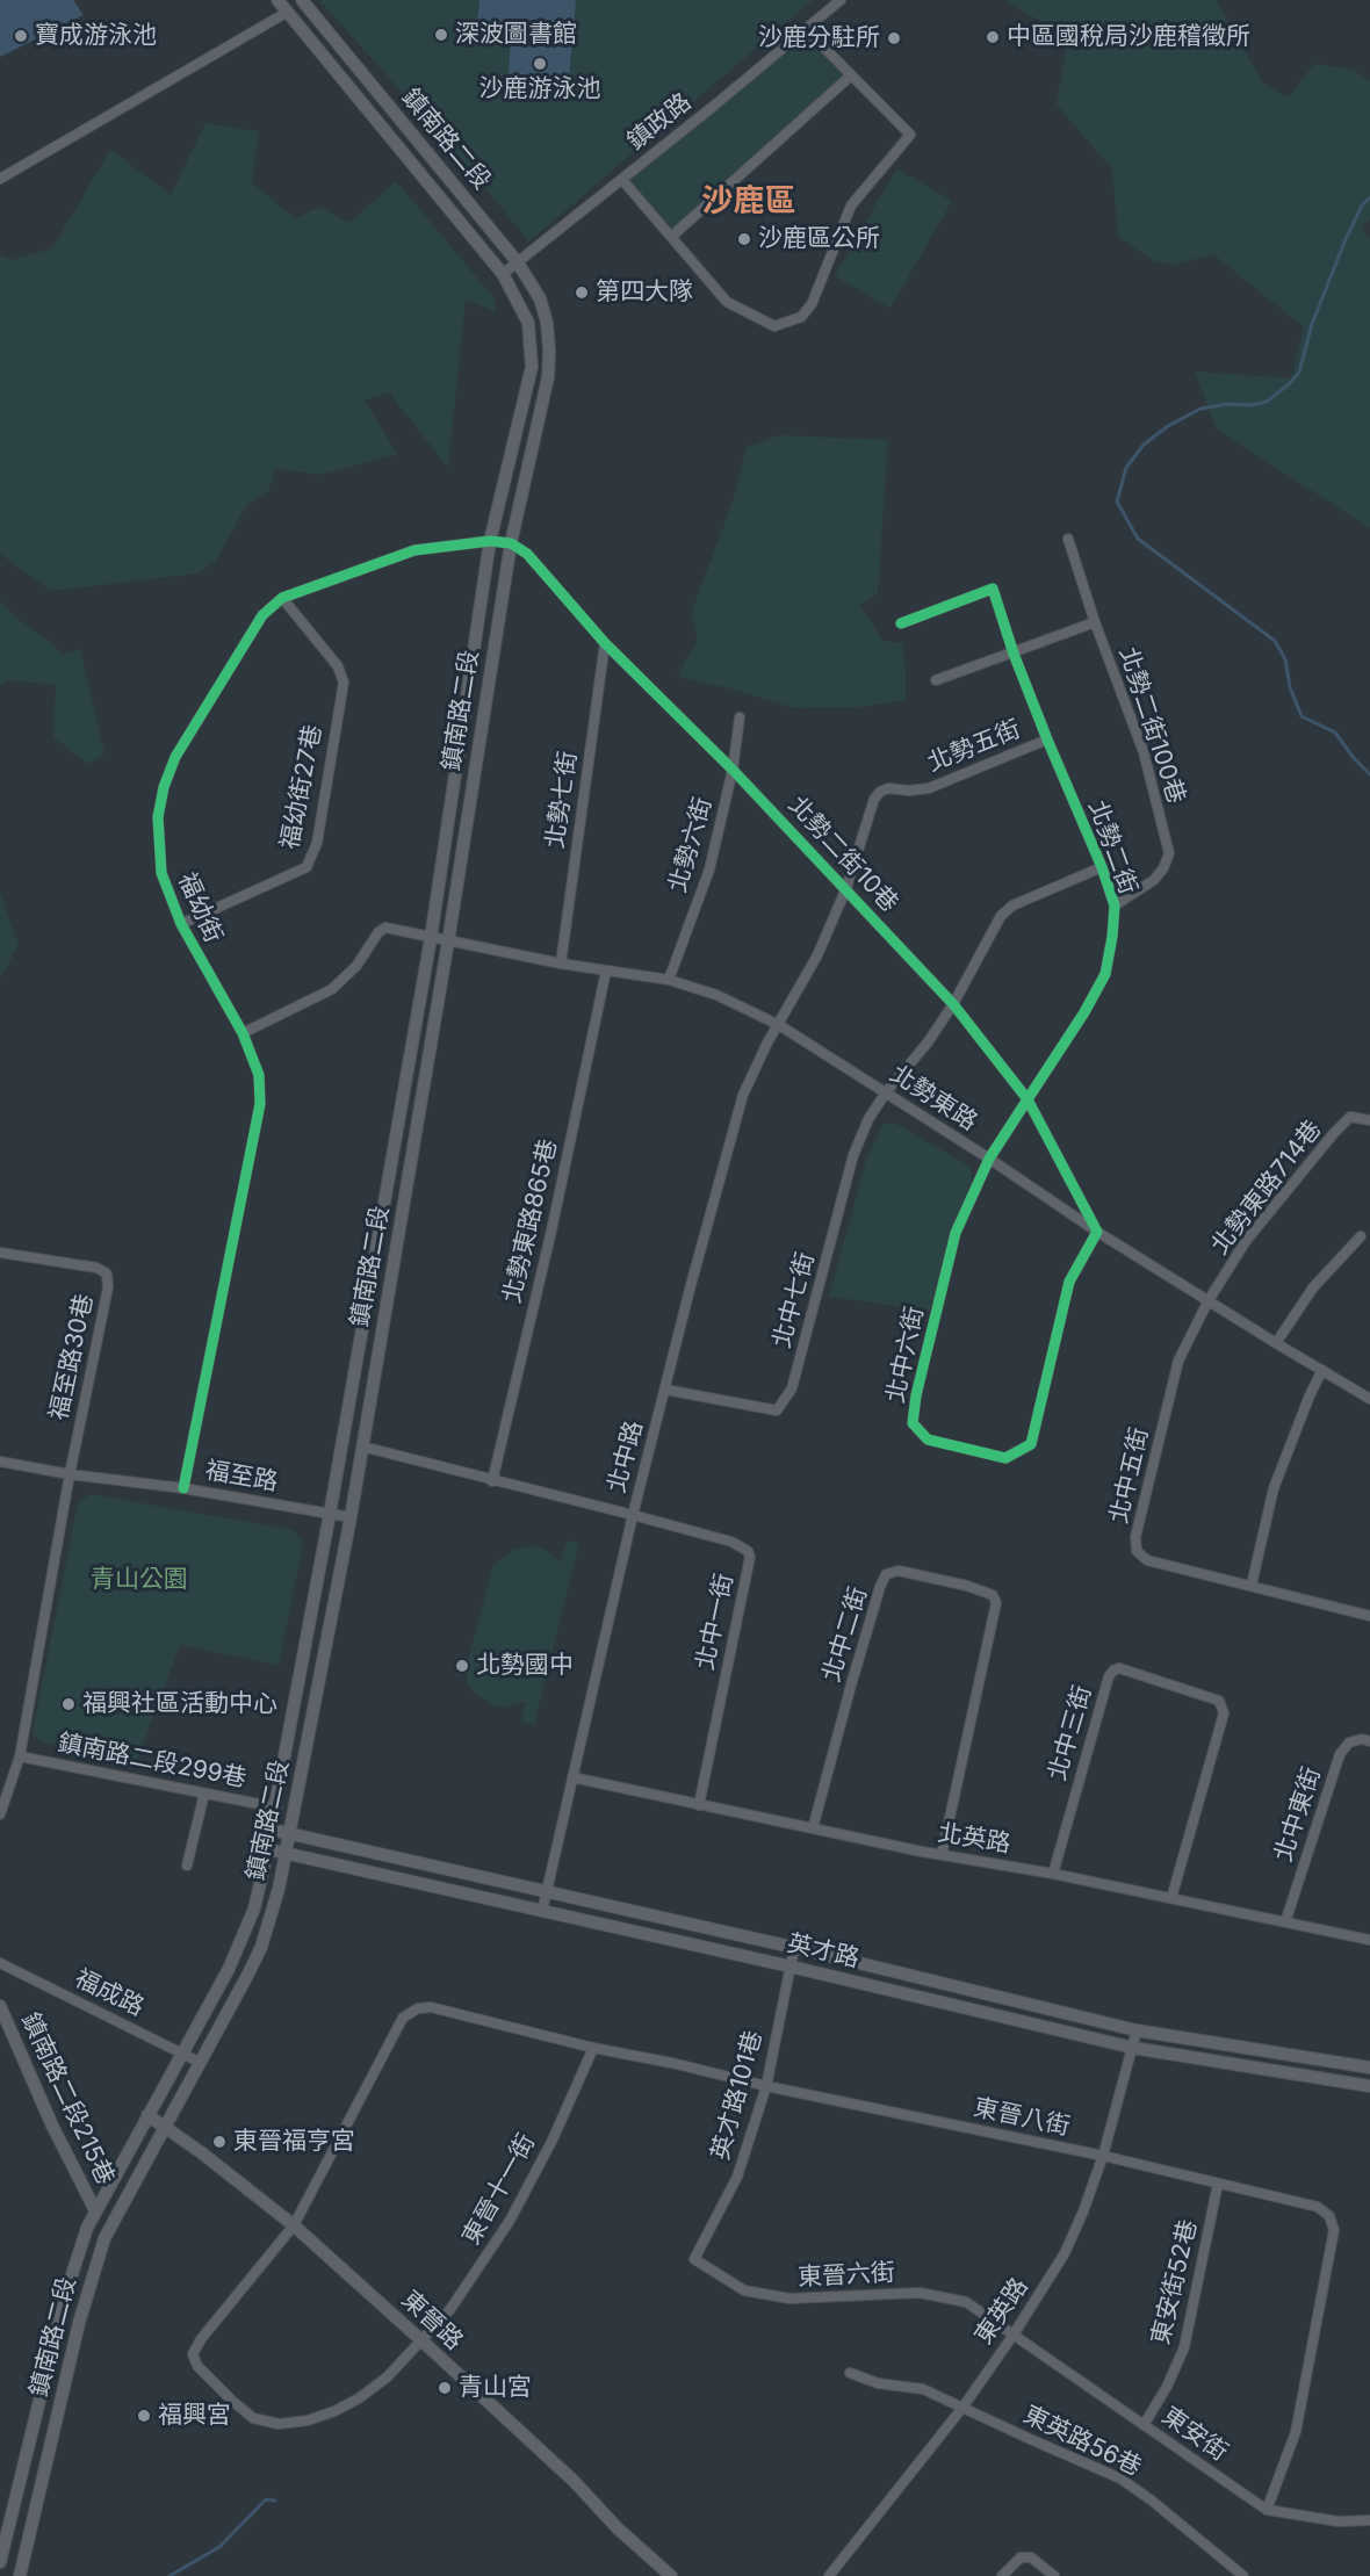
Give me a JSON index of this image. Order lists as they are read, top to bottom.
{
  "streets": {
    "street": [
      "鎮政路",
      "鎮南路二段",
      "北勢二街100巷",
      "北勢五街",
      "福幼街27巷",
      "北勢七街",
      "北勢六街",
      "北勢二街",
      "北勢二街10巷",
      "福幼街",
      "北勢東路",
      "北勢東路714巷",
      "北勢東路865巷",
      "北中七街",
      "北中六街",
      "福至路30巷",
      "北中路",
      "北中五街",
      "福至路",
      "北中一街",
      "北中二街",
      "北中三街",
      "鎮南路二段299巷",
      "北中東街",
      "北英路",
      "英才路",
      "福成路",
      "英才路101巷",
      "鎮南路二段215巷",
      "東晉八街",
      "東晉十一街",
      "東晉六街",
      "東安街52巷",
      "東英路",
      "東晉路",
      "東安街",
      "東英路56巷"
    ]
  },
  "crossings": [
    ["鎮政路", "鎮南路二段"],
    ["鎮南路二段", "北勢二街10巷"],
    ["鎮南路二段", "福幼街"],
    ["鎮南路二段", "北勢東路"],
    ["鎮南路二段", "福至路"],
    ["鎮南路二段", "北中一街"],
    ["鎮南路二段", "鎮南路二段299巷"],
    ["鎮南路二段", "英才路"],
    ["鎮南路二段", "福成路"],
    ["鎮南路二段", "鎮南路二段215巷"],
    ["鎮南路二段", "東晉路"],
    ["北勢二街100巷", "北勢二街"],
    ["北勢五街", "北勢二街"],
    ["北勢五街", "北勢二街10巷"],
    ["北勢五街", "北勢東路"],
    ["北勢五街", "北中路"],
    ["福幼街27巷", "福幼街"],
    ["北勢七街", "北勢二街10巷"],
    ["北勢七街", "北勢東路"],
    ["北勢六街", "北勢二街10巷"],
    ["北勢六街", "北勢東路"],
    ["北勢二街", "北勢二街10巷"],
    ["北勢二街", "北勢東路"],
    ["北勢二街", "北中六街"],
    ["北勢二街10巷", "福幼街"],
    ["北勢二街10巷", "北勢東路"],
    ["北勢二街10巷", "北中六街"],
    ["福幼街", "北勢東路"],
    ["福幼街", "福至路"],
    ["北勢東路", "北勢東路714巷"],
    ["北勢東路", "北勢東路865巷"],
    ["北勢東路", "北中七街"],
    ["北勢東路", "北中六街"],
    ["北勢東路", "北中路"],
    ["北勢東路", "北中五街"],
    ["北勢東路714巷", "北中五街"],
    ["北勢東路865巷", "北中一街"],
    ["北中七街", "北中路"],
    ["福至路30巷", "福至路"],
    ["北中路", "北中一街"],
    ["北中路", "北英路"],
    ["北中路", "英才路"],
    ["北中一街", "北英路"],
    ["北中二街", "北英路"],
    ["北中三街", "北英路"],
    ["北中東街", "北英路"],
    ["英才路", "英才路101巷"],
    ["英才路", "東英路"],
    ["英才路101巷", "東晉八街"],
    ["英才路101巷", "東晉六街"],
    ["東晉八街", "東晉十一街"],
    ["東晉八街", "東安街52巷"],
    ["東晉八街", "東英路"],
    ["東晉八街", "東晉路"],
    ["東晉八街", "東安街"],
    ["東晉十一街", "東晉路"],
    ["東晉六街", "東英路"],
    ["東晉六街", "東安街"],
    ["東安街52巷", "東安街"],
    ["東英路", "東安街"],
    ["東英路", "東英路56巷"]
  ],
  "districts": ["沙鹿區"],
  "parks": ["青山公園"],
  "places": [
    "深波圖書館",
    "寶成游泳池",
    "中區國稅局沙鹿稽徵所",
    "沙鹿分駐所",
    "沙鹿游泳池",
    "沙鹿區公所",
    "第四大隊",
    "北勢國中",
    "福興社區活動中心",
    "東晉福亨宮",
    "青山宮",
    "福興宮"
  ]
}
